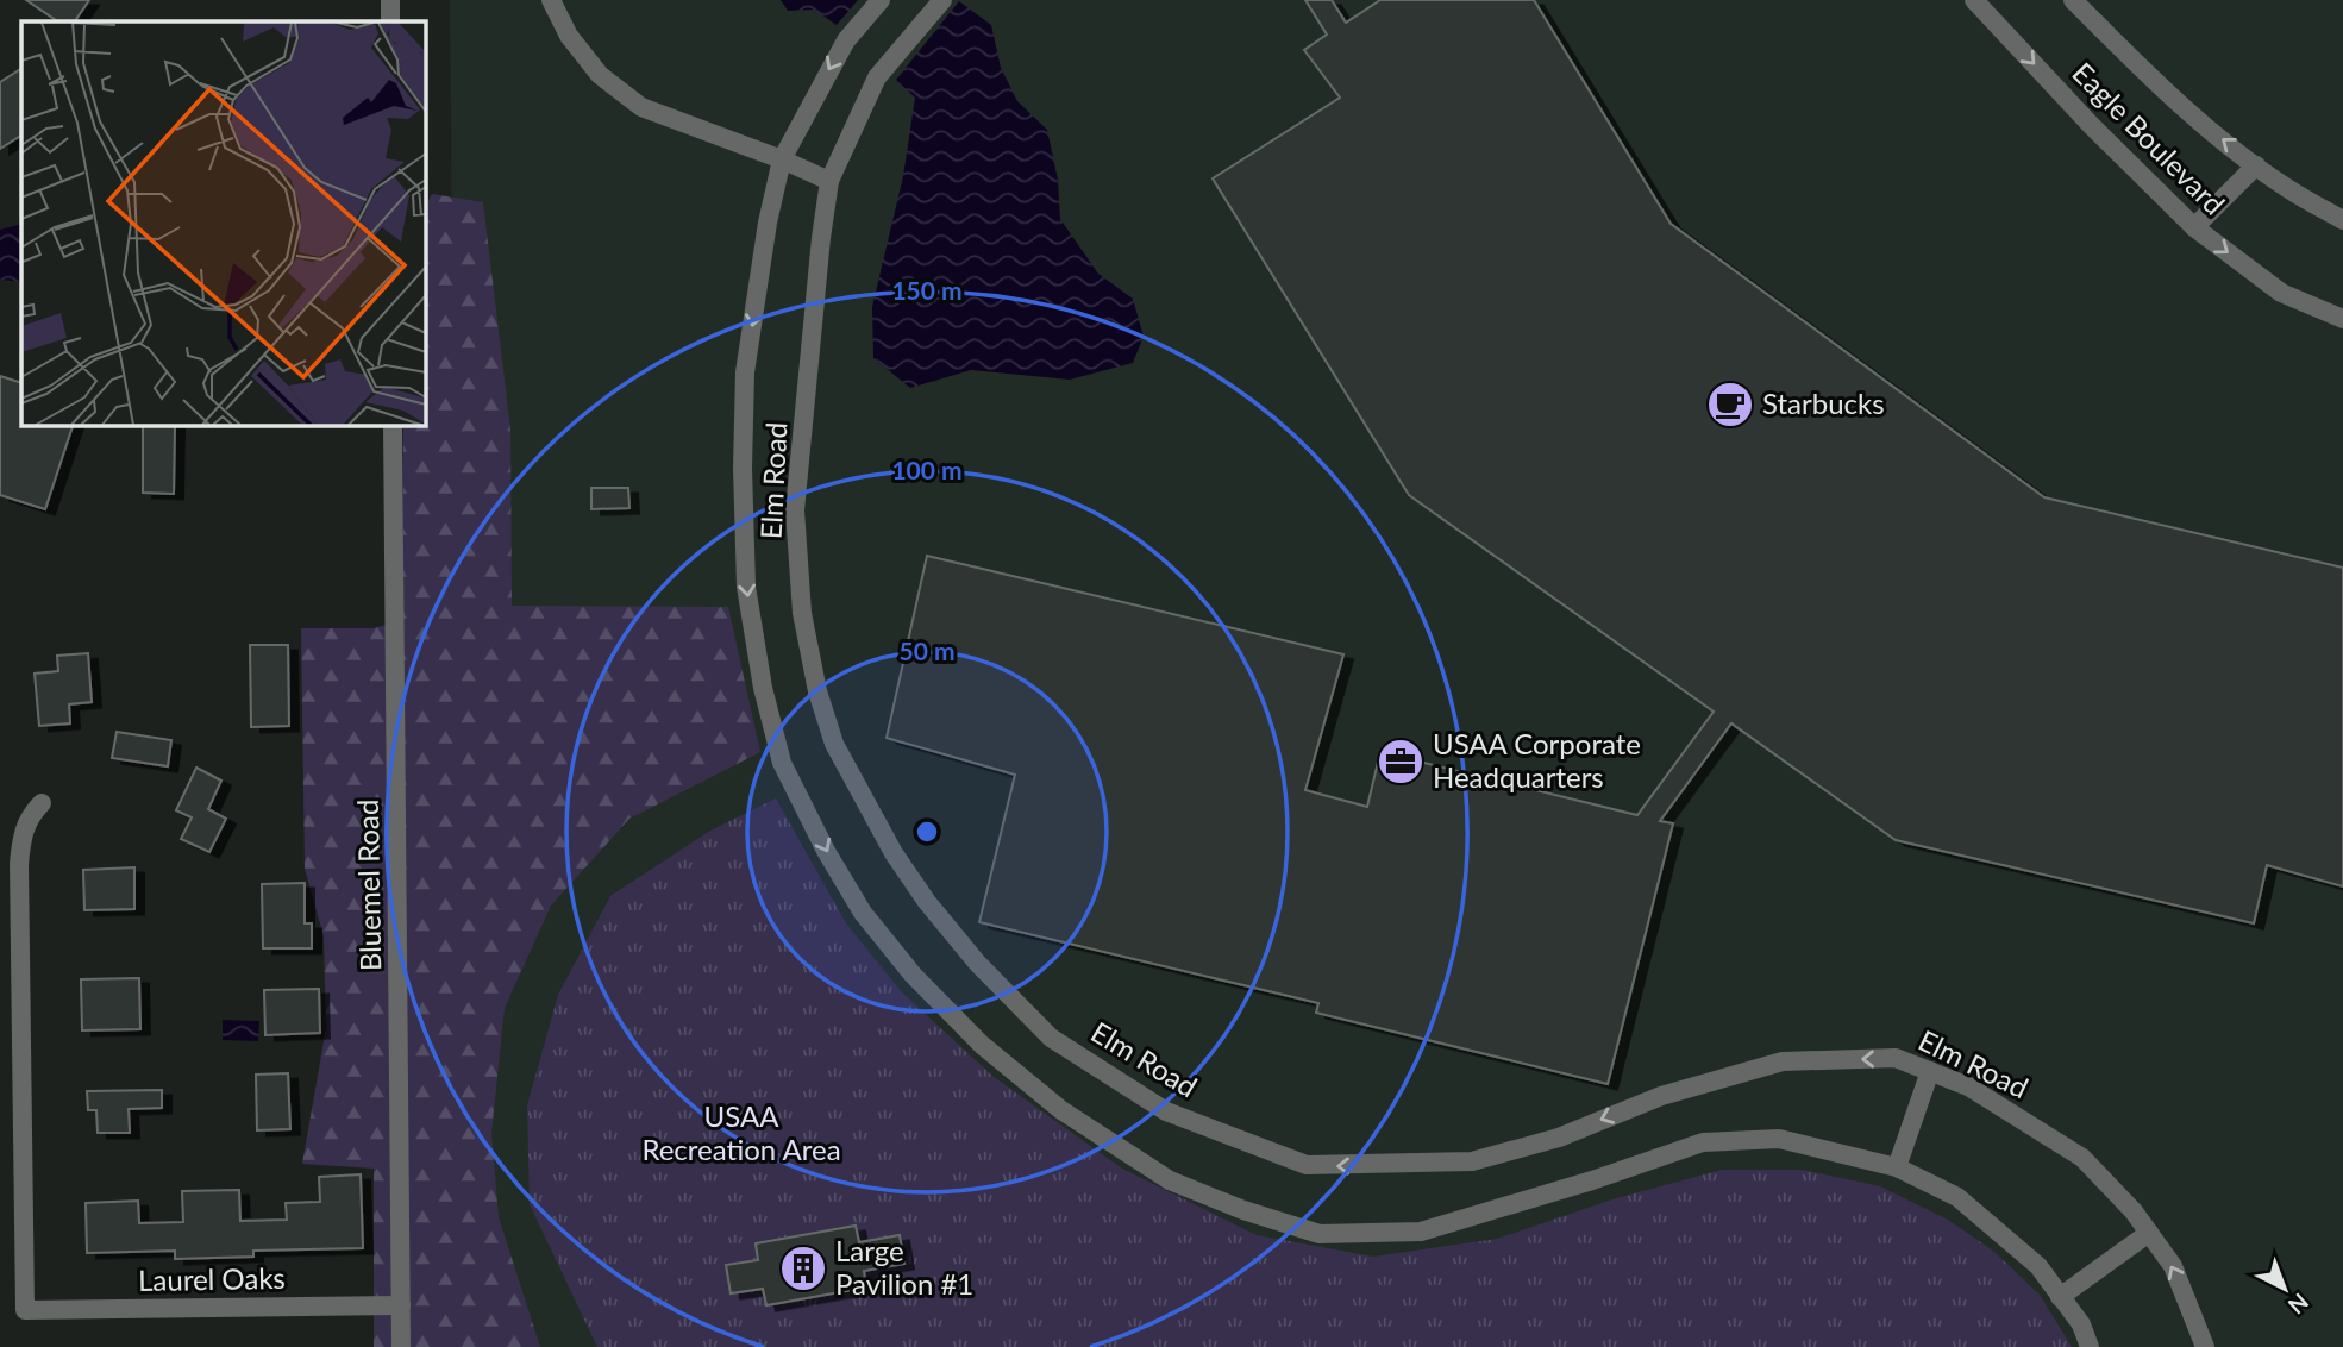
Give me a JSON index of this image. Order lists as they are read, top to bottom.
{
  "streets": {
    "street": [
      "Eagle Boulevard",
      "Elm Road",
      "Bluemel Road",
      "Laurel Oaks"
    ]
  },
  "crossings": [
    ["Bluemel Road", "Laurel Oaks"]
  ],
  "parks": ["USAA Recreation Area"],
  "places": {
    "cafe": ["Starbucks"],
    "office": ["USAA Corporate Headquarters"],
    "building": ["Large Pavilion #1"]
  },
  "north": "bottom right",
  "rings": ["150 m", "100 m", "50 m"]
}
